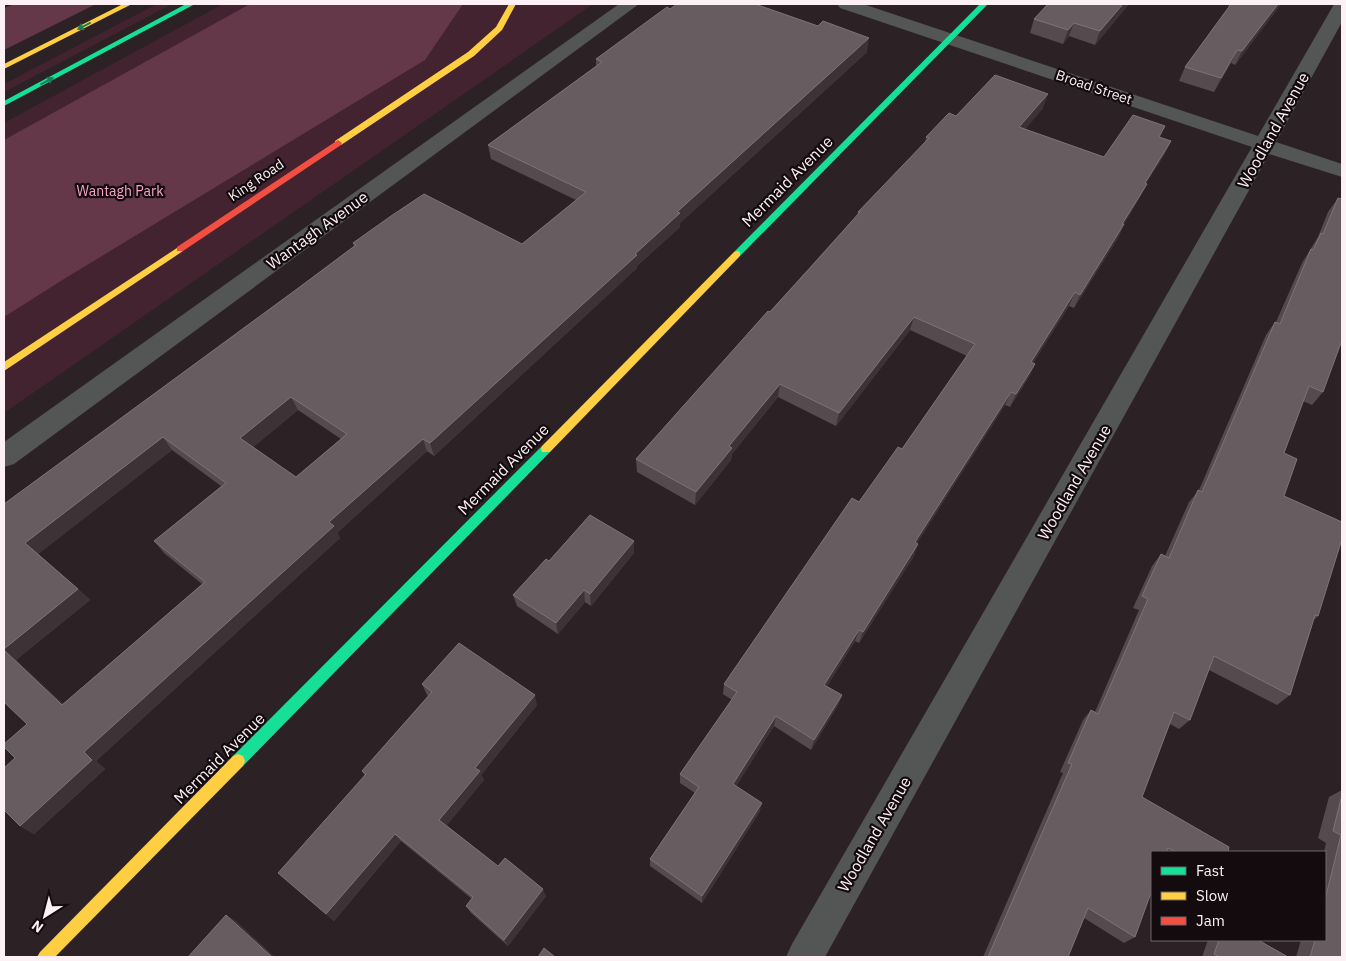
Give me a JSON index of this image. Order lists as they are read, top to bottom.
{
  "streets": {
    "main road": ["King Road", "Mermaid Avenue"],
    "street": ["Broad Street", "Woodland Avenue", "Wantagh Avenue"]
  },
  "crossings": [
    ["Broad Street", "Woodland Avenue"],
    ["Broad Street", "Mermaid Avenue"]
  ],
  "parks": ["Wantagh Park"],
  "legend": ["Fast", "Slow", "Jam"],
  "north": "bottom left"
}
